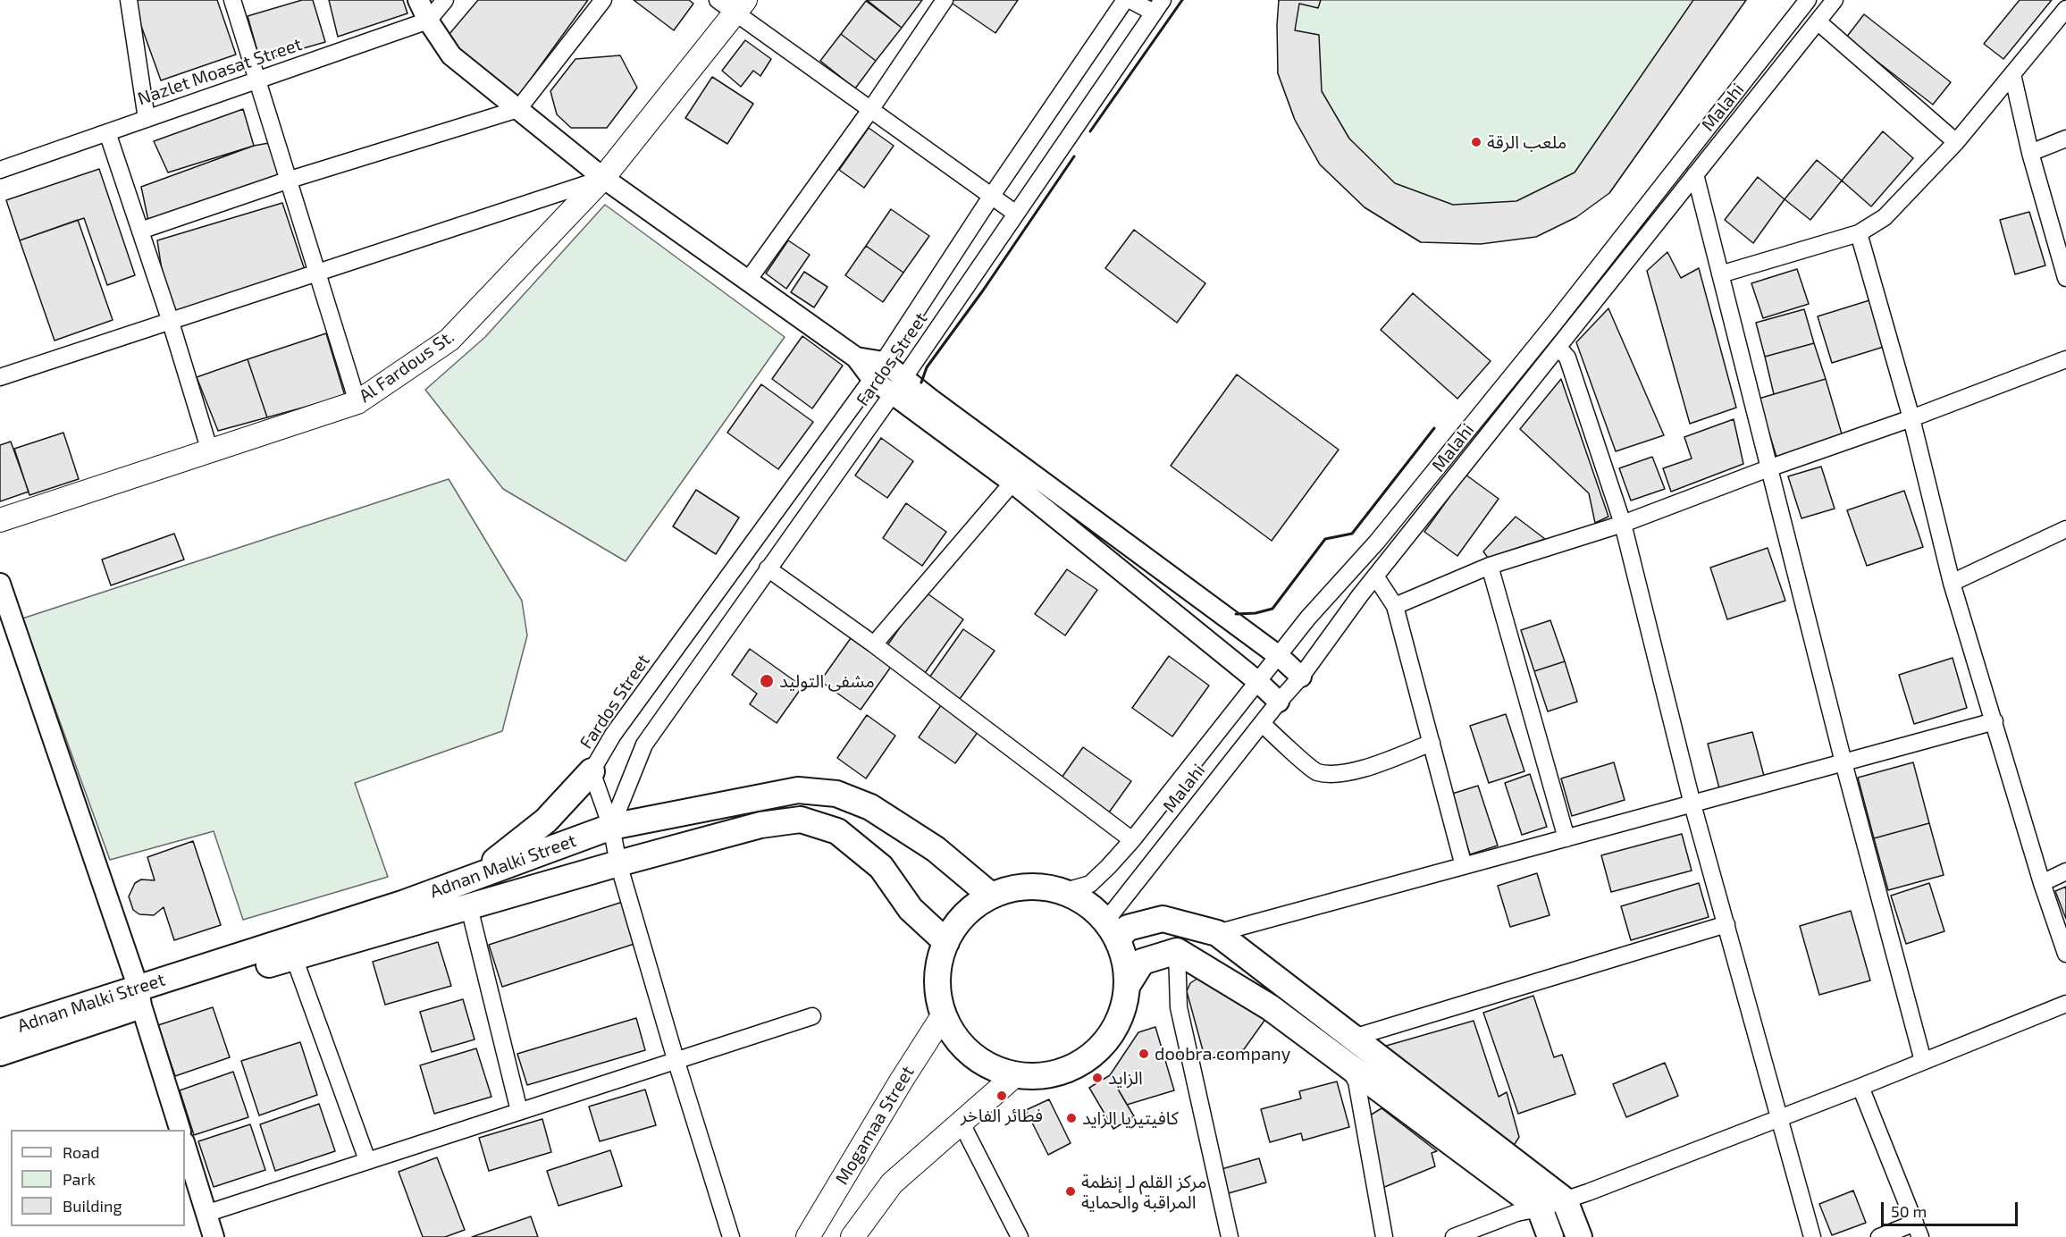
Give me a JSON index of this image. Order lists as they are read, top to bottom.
{
  "streets": {
    "main road": ["Al Fardous St.", "Adnan Malki Street", "Mogamaa Street"],
    "street": ["Nazlet Moasat Street", "Malahi", "Fardos Street"]
  },
  "crossings": [
    ["Malahi", "Adnan Malki Street"],
    ["Malahi", "Mogamaa Street"],
    ["Fardos Street", "Adnan Malki Street"],
    ["Adnan Malki Street", "Mogamaa Street"]
  ],
  "places": [
    "ملعب الرقة",
    "مشفى التوليد",
    "doobra company",
    "الزايد",
    "فطائر الفاخر",
    "كافيتيريا الزايد",
    "مركز القلم لـ إنظمة المراقبة والحماية"
  ],
  "legend": ["Road", "Park", "Building"],
  "scale_bar": "50 m"
}
